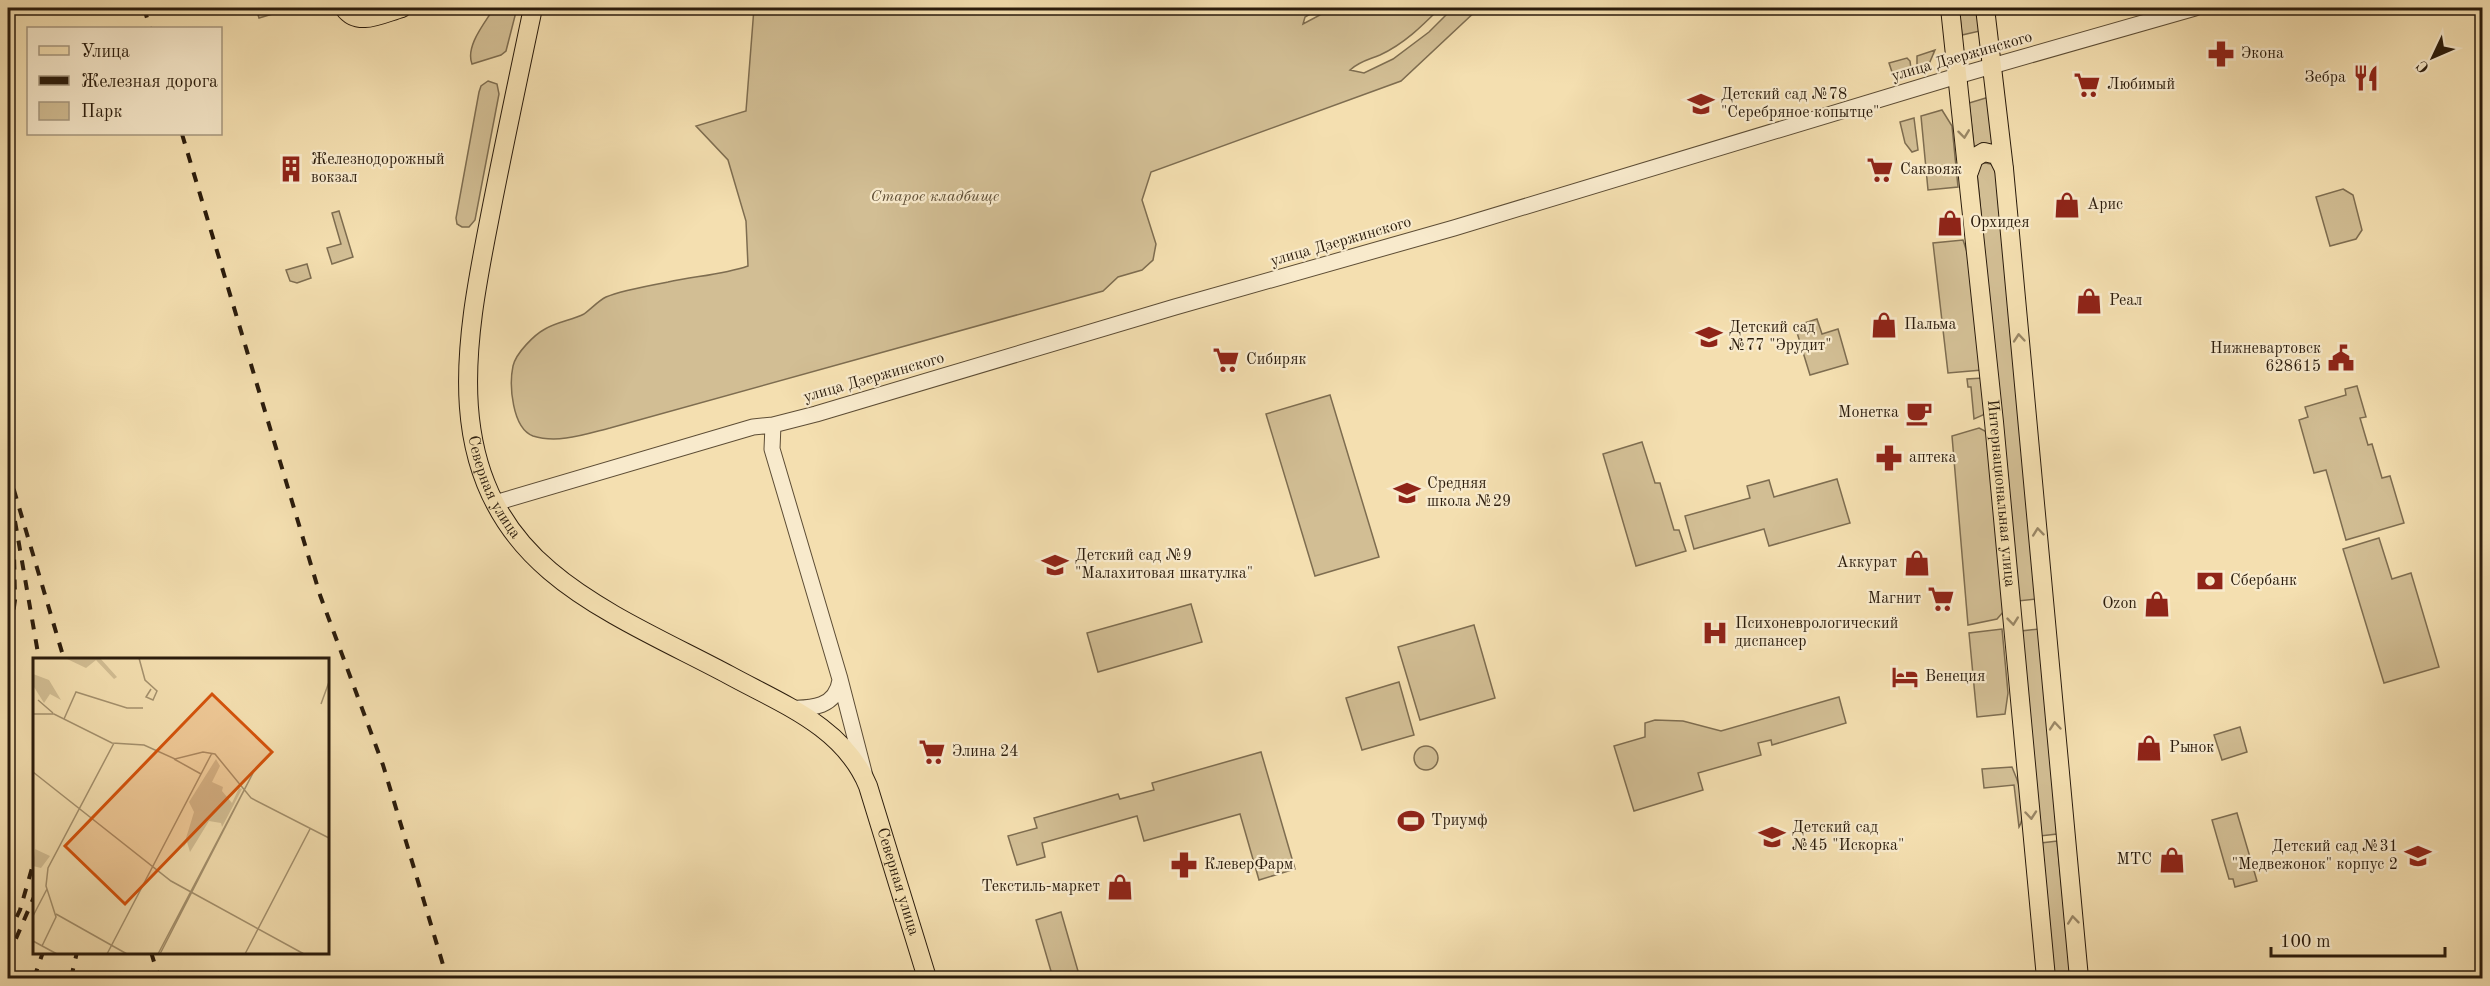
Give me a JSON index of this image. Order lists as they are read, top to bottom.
{
  "streets": {
    "main road": ["Северная улица", "Интернациональная улица"],
    "street": ["улица Дзержинского"]
  },
  "crossings": [
    ["улица Дзержинского", "Северная улица"],
    ["улица Дзержинского", "Интернациональная улица"]
  ],
  "parks": ["Старое кладбище"],
  "places": {
    "pharmacy": ["Экона", "аптека", "КлеверФарм"],
    "restaurant": ["Зебра"],
    "supermarket": [
      "Любимый",
      "Саквояж",
      "Сибиряк",
      "Магнит",
      "Элина 24"
    ],
    "school or university": [
      "Детский сад №78 \"Серебряное копытце\"",
      "Детский сад №77 \"Эрудит\"",
      "Средняя школа №29",
      "Детский сад №9 \"Малахитовая шкатулка\"",
      "Детский сад №45 \"Искорка\"",
      "Детский сад №31 \"Медвежонок\" корпус 2"
    ],
    "building": ["Железнодорожный вокзал"],
    "shop": [
      "Арис",
      "Орхидея",
      "Реал",
      "Пальма",
      "Аккурат",
      "Ozon",
      "Рынок",
      "МТС",
      "Текстиль-маркет"
    ],
    "public building": ["Нижневартовск 628615"],
    "cafe": ["Монетка"],
    "bank": ["Сбербанк"],
    "hospital": ["Психоневрологический диспансер"],
    "hotel": ["Венеция"],
    "sports": ["Триумф"]
  },
  "legend": ["Улица", "Железная дорога", "Парк"],
  "scale_bar": "100 m",
  "north": "bottom left"
}
